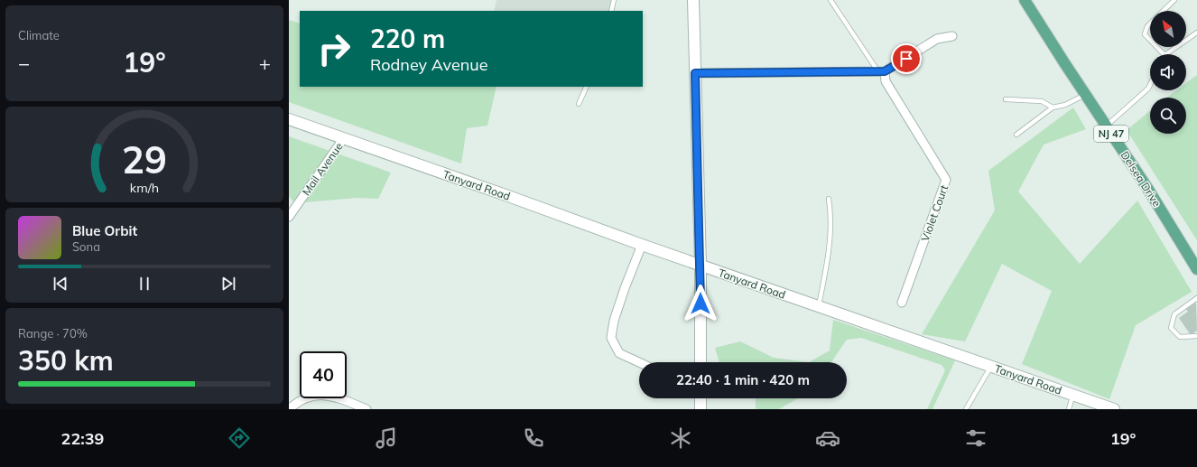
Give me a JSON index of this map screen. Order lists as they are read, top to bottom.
{
  "streets": {
    "main road": ["NJ 47", "Delsea Drive"],
    "street": ["Mail Avenue", "Tanyard Road", "Violet Court"]
  },
  "crossings": [
    ["Mail Avenue", "Tanyard Road"]
  ],
  "north": "top left",
  "page": {
    "tile": [
      "Climate",
      ["Range · 70%", "350 km"]
    ],
    "turn": ["220 m", "Rodney Avenue"],
    "heat": ["−", "19°", "+"],
    "song": ["Blue Orbit", "Sona"],
    "limit": "40",
    "trip": "22:40 · 1 min · 420 m",
    "tabs": ["22:39", "19°"],
    "gauge": ["29", "km/h"]
  }
}
